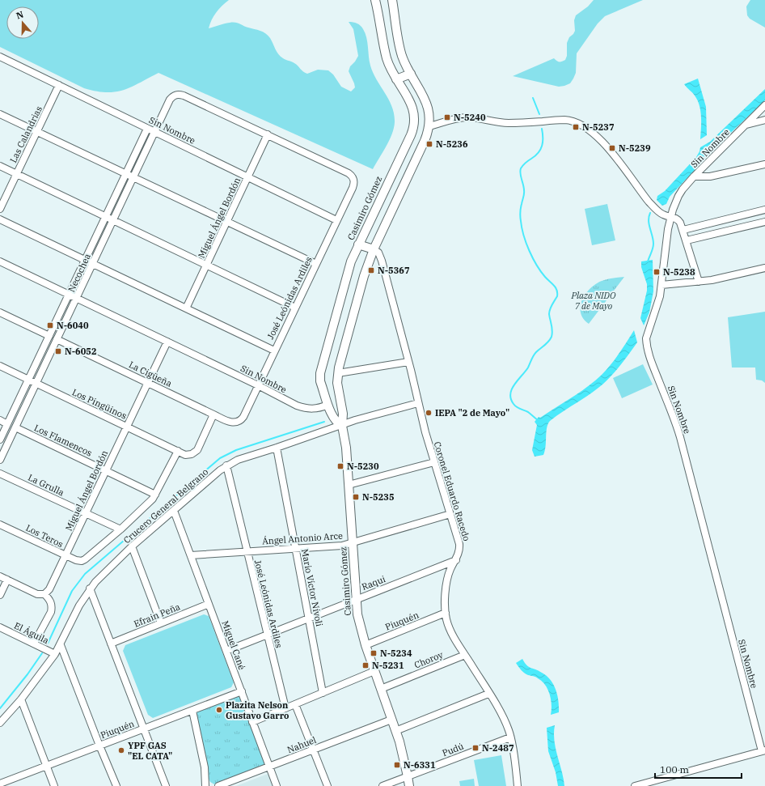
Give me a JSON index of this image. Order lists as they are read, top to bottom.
{
  "streets": {
    "main road": ["Casimiro Gómez"],
    "street": [
      "Sin Nombre",
      "Las Calandrias",
      "Miguel Ángel Bordón",
      "Necochea",
      "José Leónidas Ardiles",
      "La Cigüeña",
      "Los Pingüinos",
      "Los Flamencos",
      "La Grulla",
      "Coronel Eduardo Racedo",
      "Crucero General Belgrano",
      "Los Teros",
      "Ángel Antonio Arce",
      "Raqui",
      "Mario Víctor Nívoli",
      "Efrain Peña",
      "Piuquén",
      "El Águila",
      "Miguel Cané",
      "Choroy",
      "Nahuel",
      "Pudú"
    ]
  },
  "crossings": [
    ["Sin Nombre", "Las Calandrias"],
    ["Sin Nombre", "Casimiro Gómez"],
    ["Sin Nombre", "Miguel Ángel Bordón"],
    ["Sin Nombre", "Necochea"],
    ["Sin Nombre", "José Leónidas Ardiles"],
    ["Casimiro Gómez", "Coronel Eduardo Racedo"],
    ["Casimiro Gómez", "Crucero General Belgrano"],
    ["Casimiro Gómez", "Ángel Antonio Arce"],
    ["Casimiro Gómez", "Raqui"],
    ["Casimiro Gómez", "Piuquén"],
    ["Casimiro Gómez", "Choroy"],
    ["Casimiro Gómez", "Nahuel"],
    ["Casimiro Gómez", "Pudú"],
    ["Miguel Ángel Bordón", "Necochea"],
    ["Miguel Ángel Bordón", "José Leónidas Ardiles"],
    ["Miguel Ángel Bordón", "La Cigüeña"],
    ["Miguel Ángel Bordón", "Los Pingüinos"],
    ["Miguel Ángel Bordón", "Los Flamencos"],
    ["Miguel Ángel Bordón", "La Grulla"],
    ["Miguel Ángel Bordón", "Los Teros"],
    ["Necochea", "José Leónidas Ardiles"],
    ["Necochea", "La Cigüeña"],
    ["Necochea", "Los Pingüinos"],
    ["Necochea", "Los Flamencos"],
    ["José Leónidas Ardiles", "La Cigüeña"],
    ["José Leónidas Ardiles", "Crucero General Belgrano"],
    ["José Leónidas Ardiles", "Ángel Antonio Arce"],
    ["José Leónidas Ardiles", "Raqui"],
    ["La Cigüeña", "Los Pingüinos"],
    ["La Grulla", "Los Teros"],
    ["Coronel Eduardo Racedo", "Crucero General Belgrano"],
    ["Coronel Eduardo Racedo", "Ángel Antonio Arce"],
    ["Coronel Eduardo Racedo", "Raqui"],
    ["Coronel Eduardo Racedo", "Piuquén"],
    ["Coronel Eduardo Racedo", "Choroy"],
    ["Coronel Eduardo Racedo", "Pudú"],
    ["Crucero General Belgrano", "Mario Víctor Nívoli"],
    ["Crucero General Belgrano", "El Águila"],
    ["Crucero General Belgrano", "Miguel Cané"],
    ["Ángel Antonio Arce", "Mario Víctor Nívoli"],
    ["Ángel Antonio Arce", "Miguel Cané"],
    ["Raqui", "Mario Víctor Nívoli"],
    ["Raqui", "Miguel Cané"],
    ["Efrain Peña", "Miguel Cané"],
    ["Piuquén", "Miguel Cané"],
    ["Miguel Cané", "Nahuel"]
  ],
  "parks": ["Plaza NIDO 7 de Mayo"],
  "places": {
    "transit": [
      "N-5240",
      "N-5237",
      "N-5236",
      "N-5239",
      "N-5367",
      "N-5238",
      "N-6040",
      "N-6052",
      "N-5230",
      "N-5235",
      "N-5234",
      "N-5231",
      "N-2487",
      "N-6331"
    ],
    "other": ["IEPA \"2 de Mayo\"", "Plazita Nelson Gustavo Garro", "YPF GAS \"EL CATA\""]
  },
  "scale_bar": "100 m",
  "north": "top"
}
